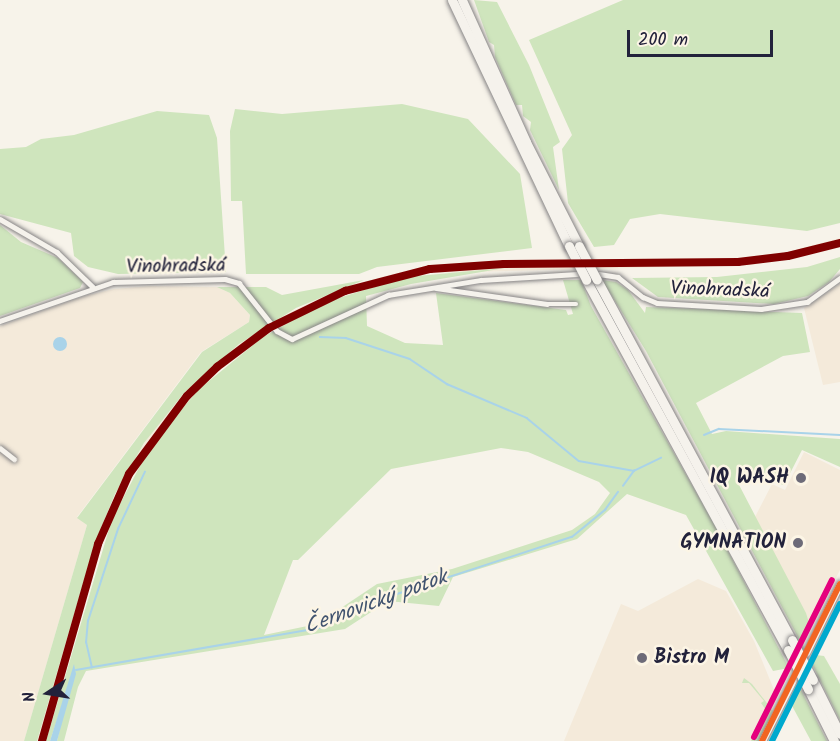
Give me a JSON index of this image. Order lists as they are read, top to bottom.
{
  "streets": {
    "street": ["Vinohradská"]
  },
  "water": ["Černovický potok"],
  "places": ["IQ WASH", "GYMNATION", "Bistro M"],
  "scale_bar": "200 m",
  "north": "left"
}
